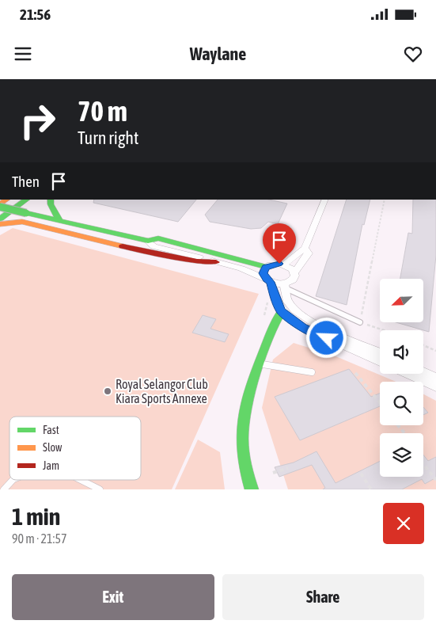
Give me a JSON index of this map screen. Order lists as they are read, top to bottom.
{
  "places": ["Royal Selangor Club Kiara Sports Annexe"],
  "legend": ["Fast", "Slow", "Jam"],
  "north": "bottom left",
  "page": {
    "status": "21:56",
    "header": "Waylane",
    "turn": ["70 m", "Turn right"],
    "then": "Then",
    "heading": ["1 min", "90 m · 21:57"],
    "buttons": ["Exit", "Share"]
  }
}
